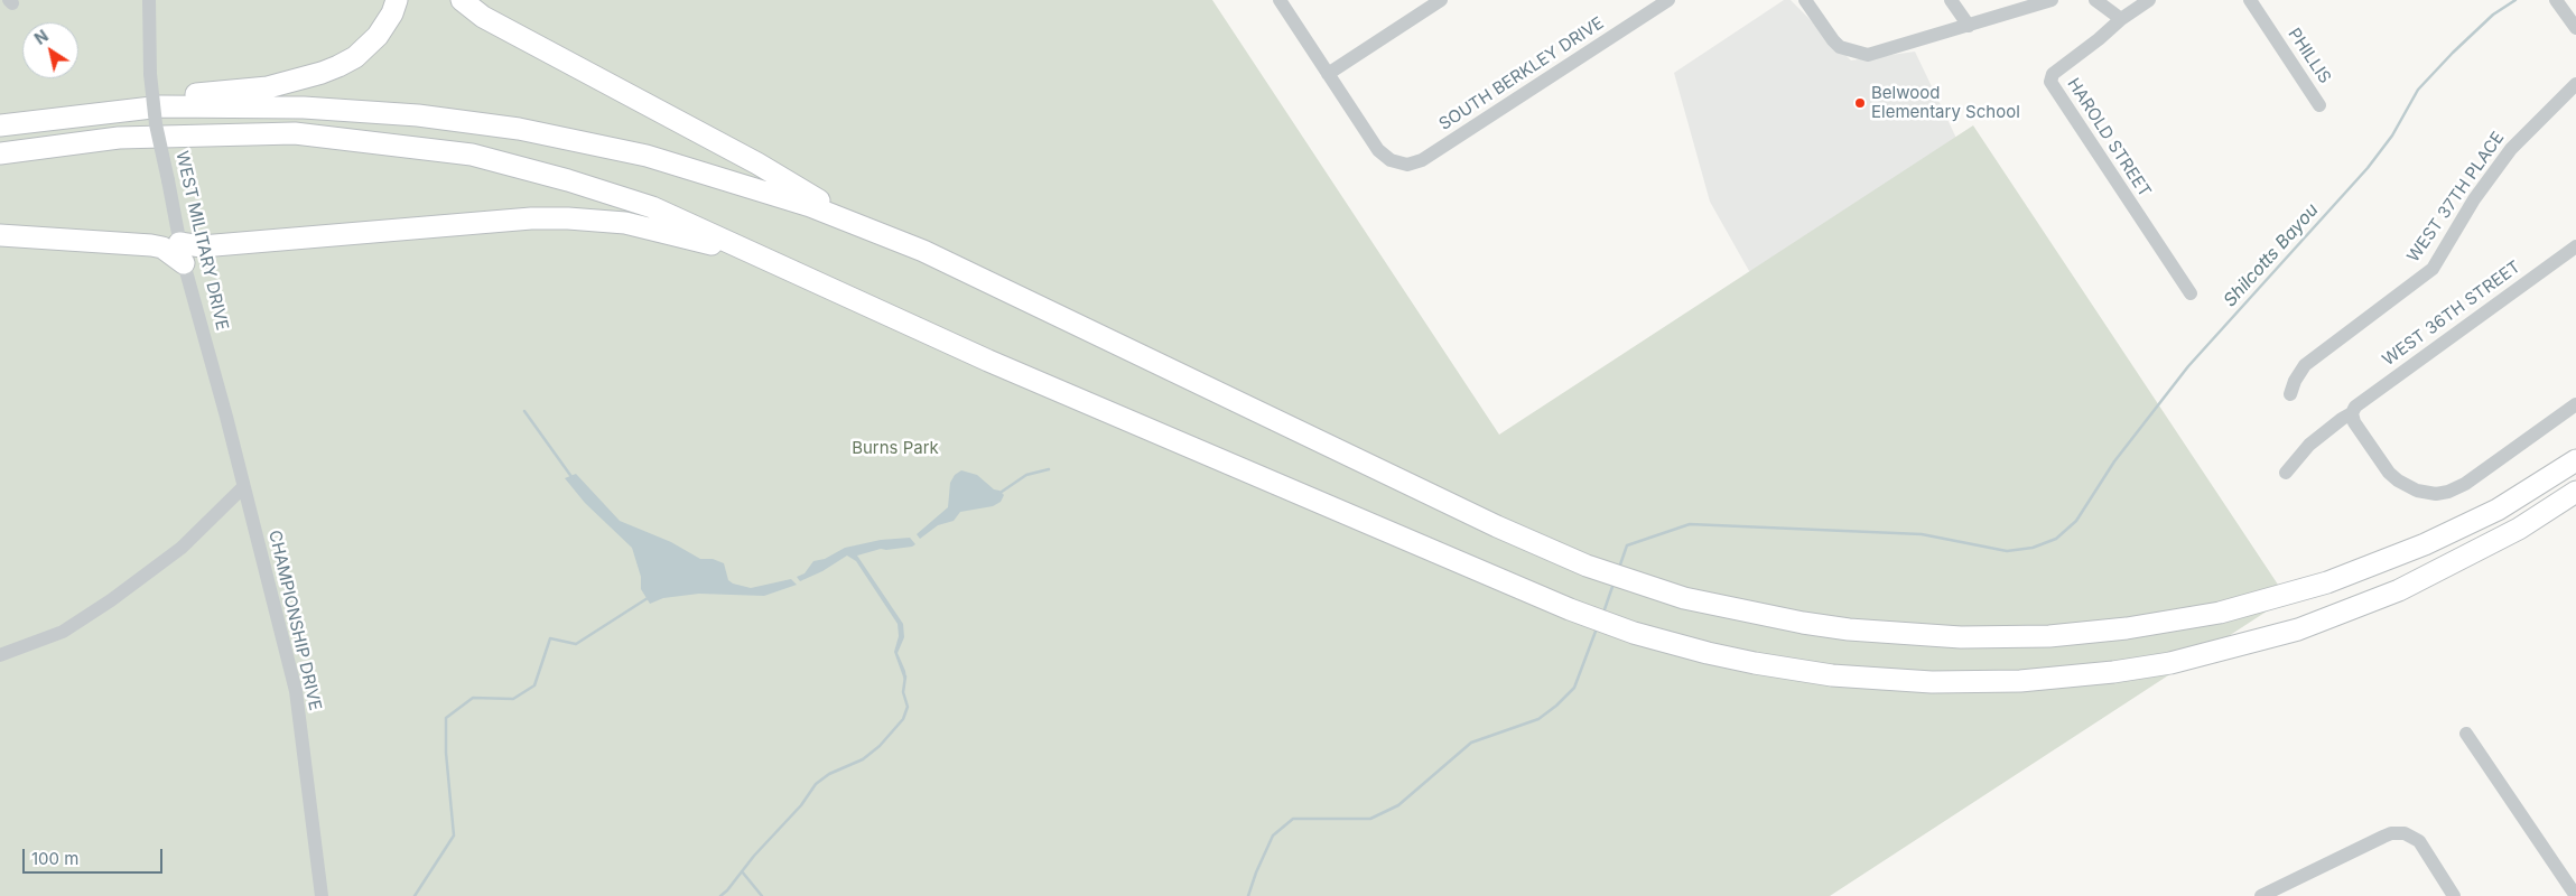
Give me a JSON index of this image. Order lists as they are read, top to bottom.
{
  "streets": {
    "street": [
      "PHILLIS",
      "SOUTH BERKLEY DRIVE",
      "HAROLD STREET",
      "WEST 37TH PLACE",
      "WEST MILITARY DRIVE",
      "WEST 36TH STREET",
      "CHAMPIONSHIP DRIVE"
    ]
  },
  "crossings": [
    ["WEST MILITARY DRIVE", "CHAMPIONSHIP DRIVE"]
  ],
  "water": ["Shilcotts Bayou"],
  "parks": ["Burns Park"],
  "places": ["Belwood Elementary School"],
  "scale_bar": "100 m",
  "north": "top left"
}
